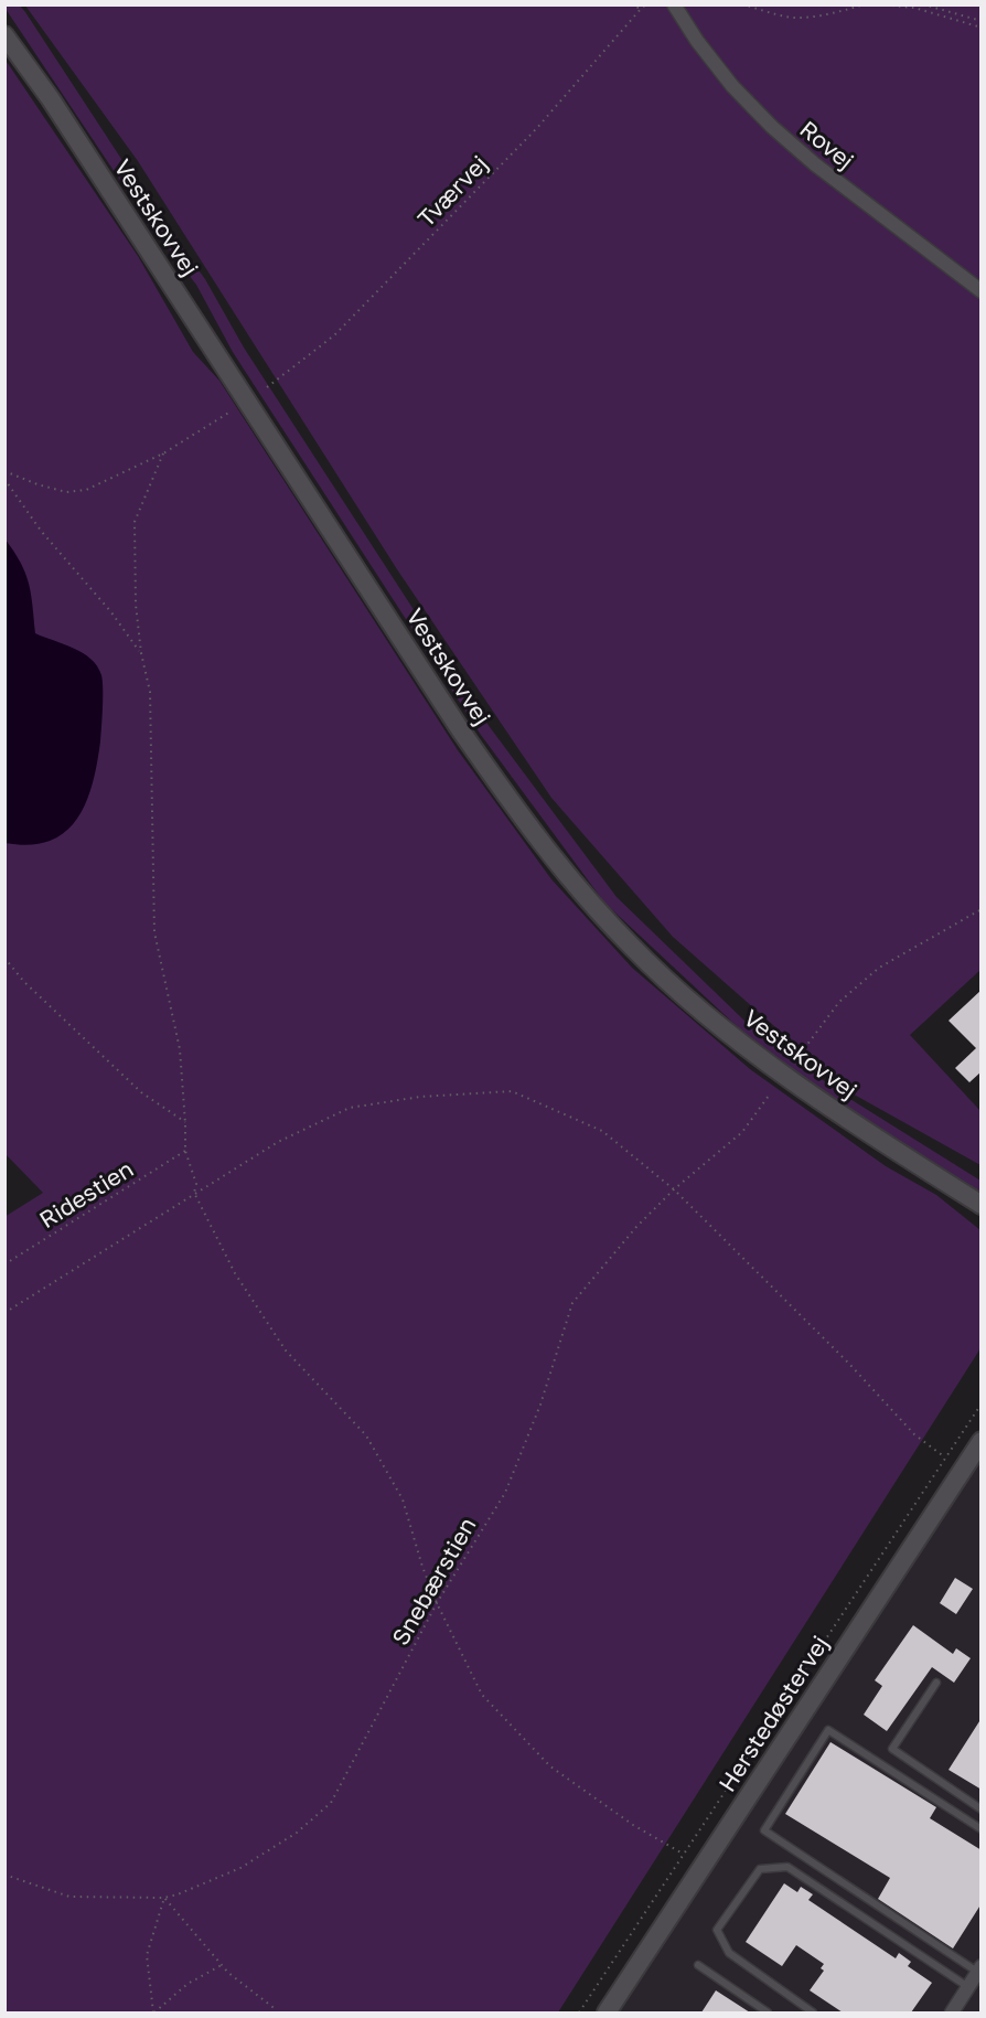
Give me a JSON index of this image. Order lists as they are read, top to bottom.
{
  "streets": {
    "street": ["Rovej", "Vestskovvej", "Herstedøstervej"],
    "path": ["Tværvej", "Ridestien", "Snebærstien"]
  }
}
